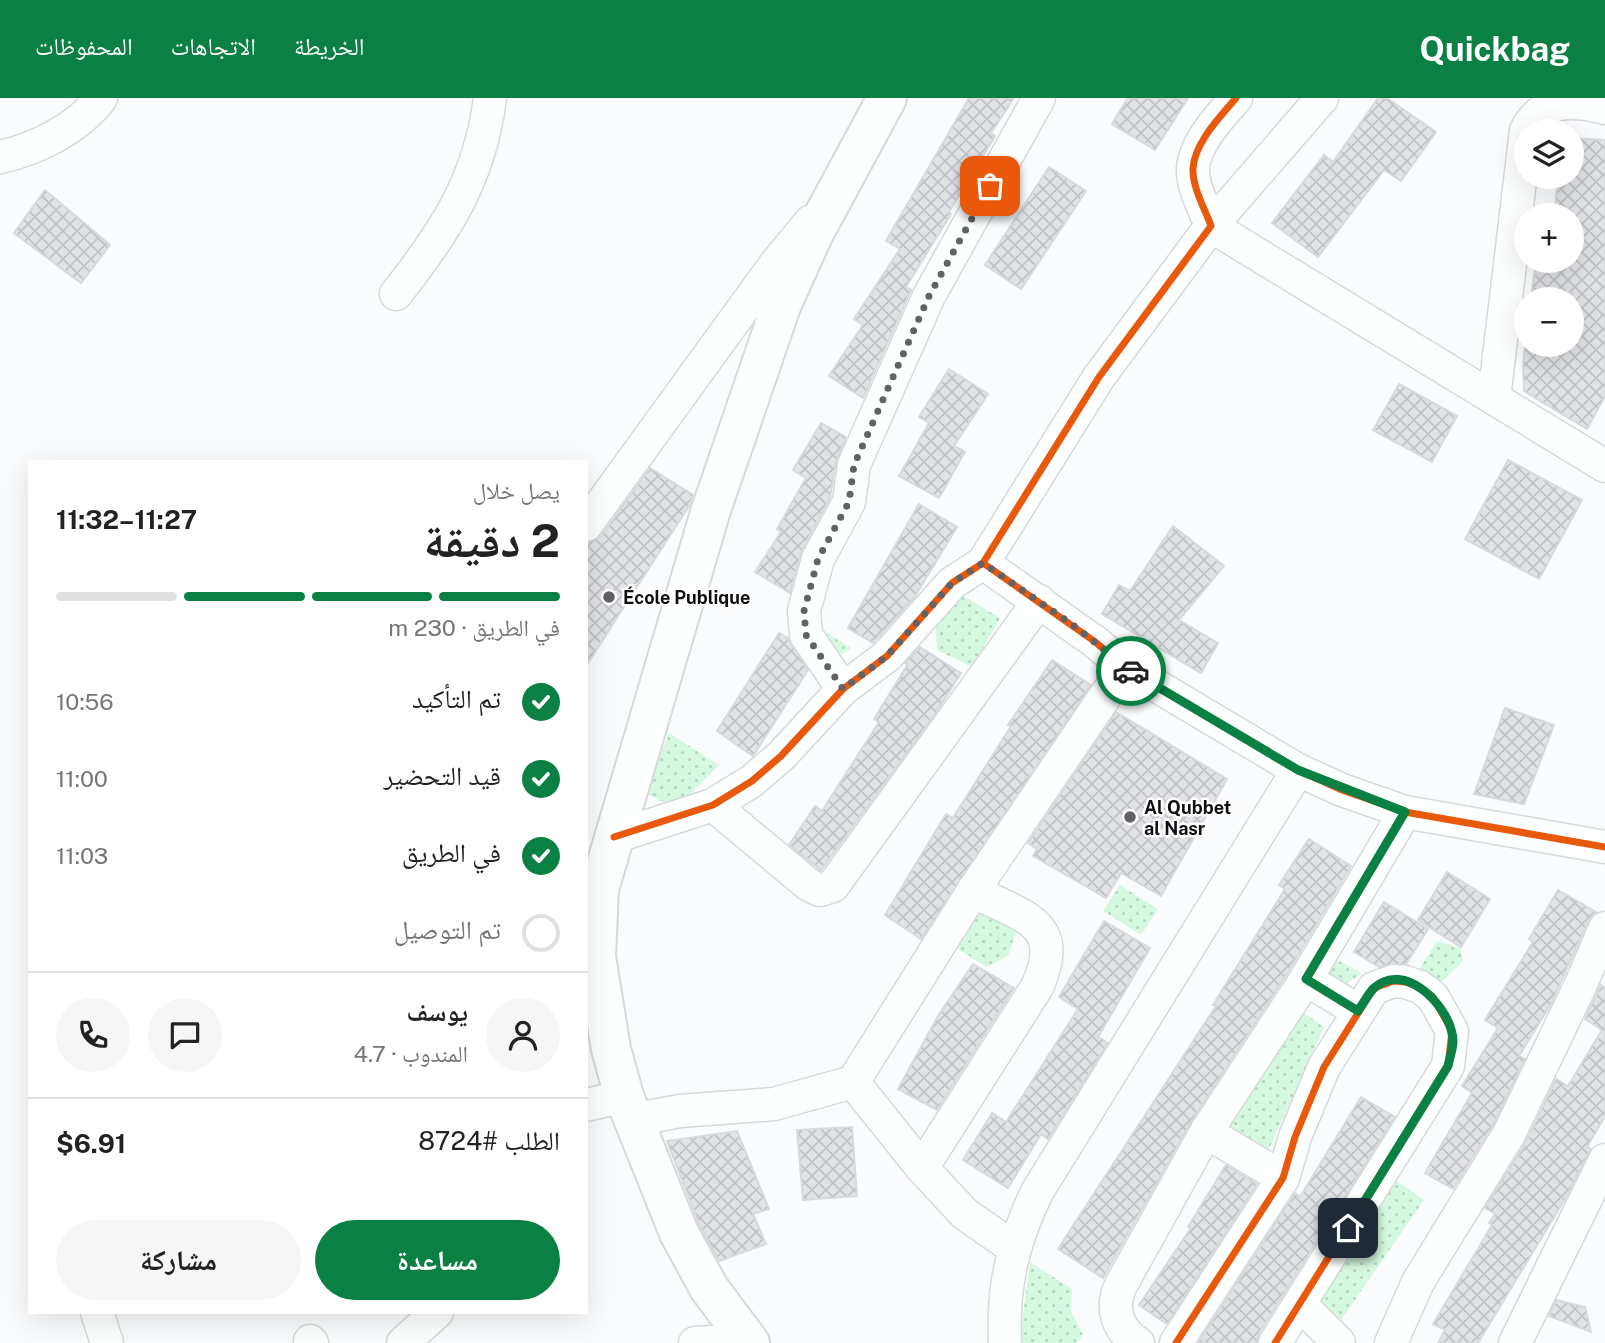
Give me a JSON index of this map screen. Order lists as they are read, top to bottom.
{
  "places": ["École Publique", "Al Qubbet al Nasr"],
  "page": {
    "header": "Quickbag",
    "nav": ["الخريطة", "الاتجاهات", "المحفوظات"],
    "map_buttons": ["+", "−"],
    "heading": ["2 دقيقة", "يصل خلال", "11:27–11:32"],
    "panel": [
      "يوسف",
      "المندوب · 4.7",
      "الطلب #8724",
      "$6.91"
    ],
    "bar": "في الطريق · 230 m",
    "list": [
      ["تم التأكيد", "10:56"],
      ["قيد التحضير", "11:00"],
      ["في الطريق", "11:03"],
      "تم التوصيل"
    ],
    "buttons": ["مساعدة", "مشاركة"]
  }
}
